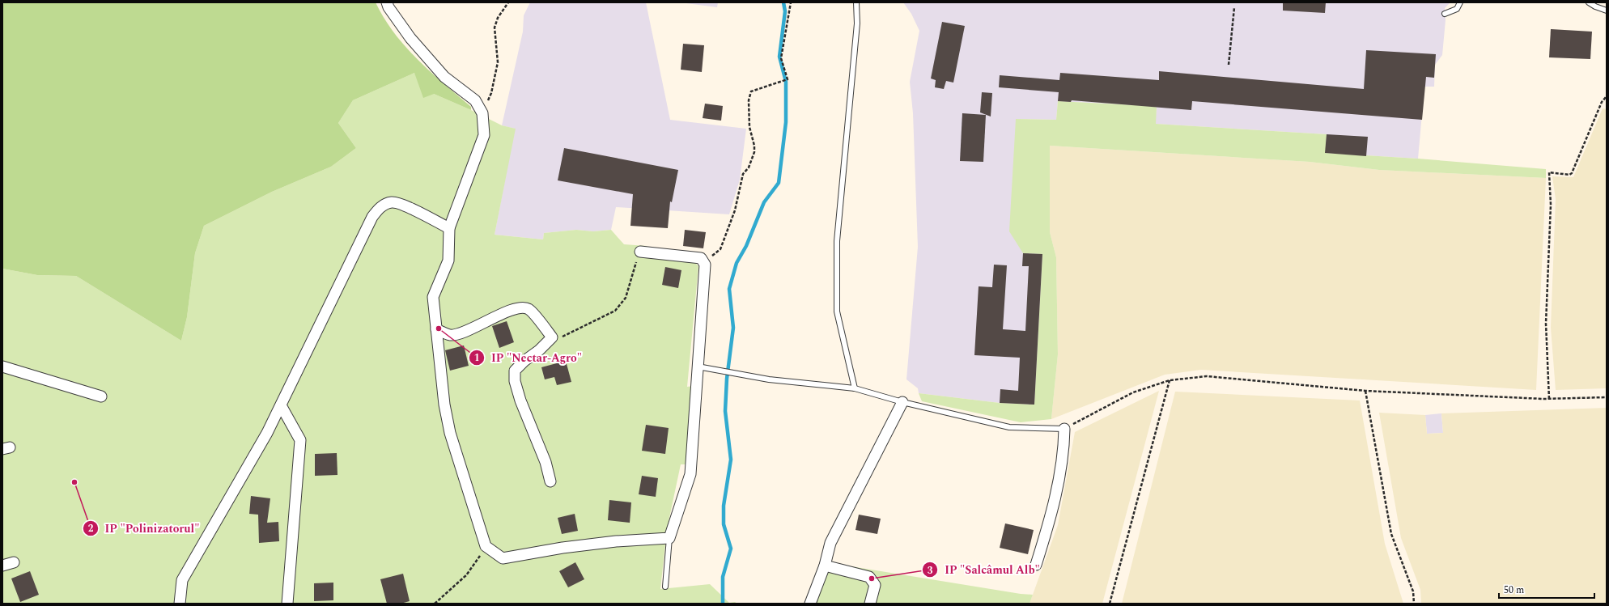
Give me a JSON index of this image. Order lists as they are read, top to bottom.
{
  "places": ["IP \"Nectar-Agro\"", "IP \"Polinizatorul\"", "IP \"Salcâmul Alb\""],
  "scale_bar": "50 m"
}
